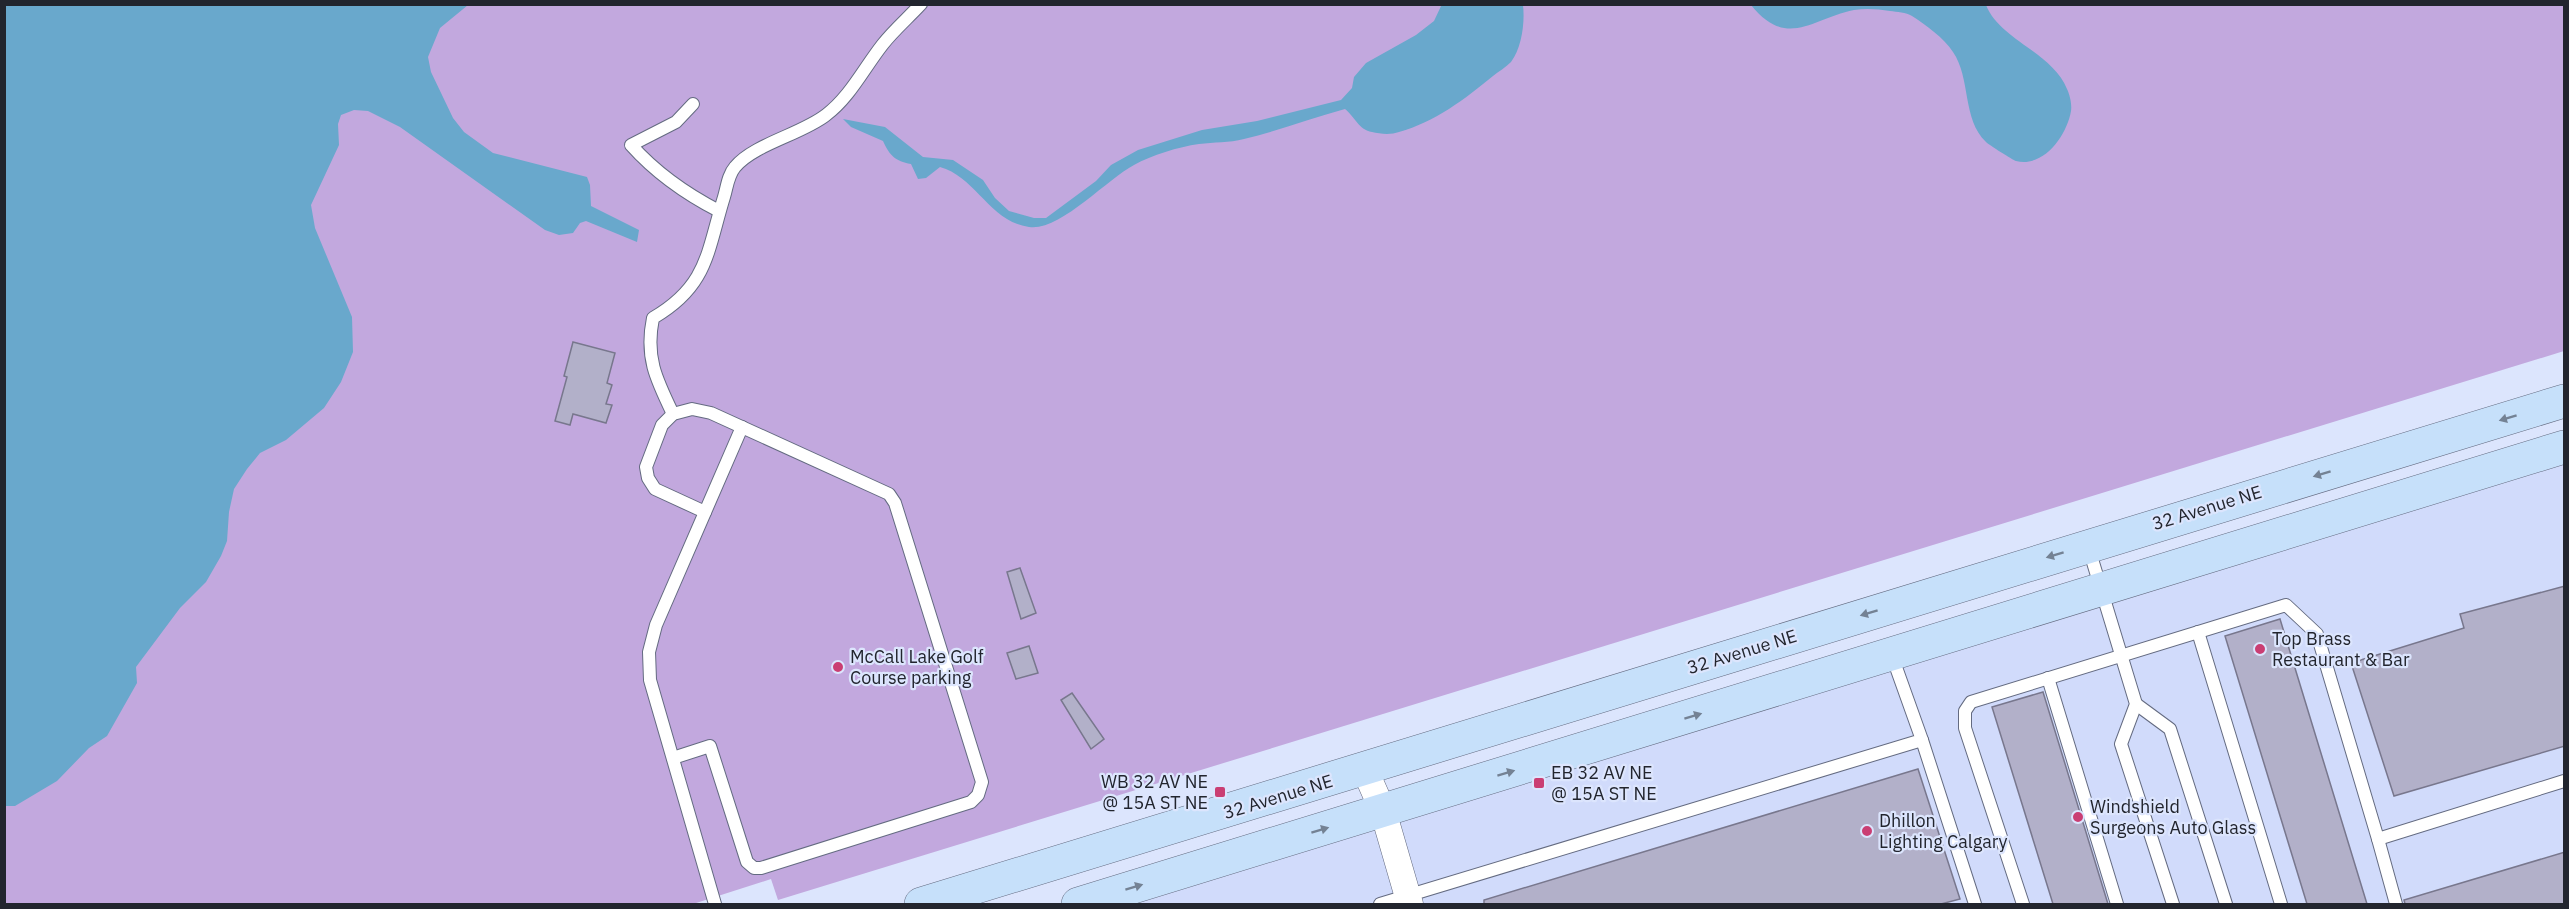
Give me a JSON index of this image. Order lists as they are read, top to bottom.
{
  "streets": {
    "main road": ["32 Avenue NE"]
  },
  "places": {
    "other": [
      "Top Brass Restaurant & Bar",
      "McCall Lake Golf Course parking",
      "Windshield Surgeons Auto Glass",
      "Dhillon Lighting Calgary"
    ],
    "transit": ["EB 32 AV NE @ 15A ST NE", "WB 32 AV NE @ 15A ST NE"]
  }
}
